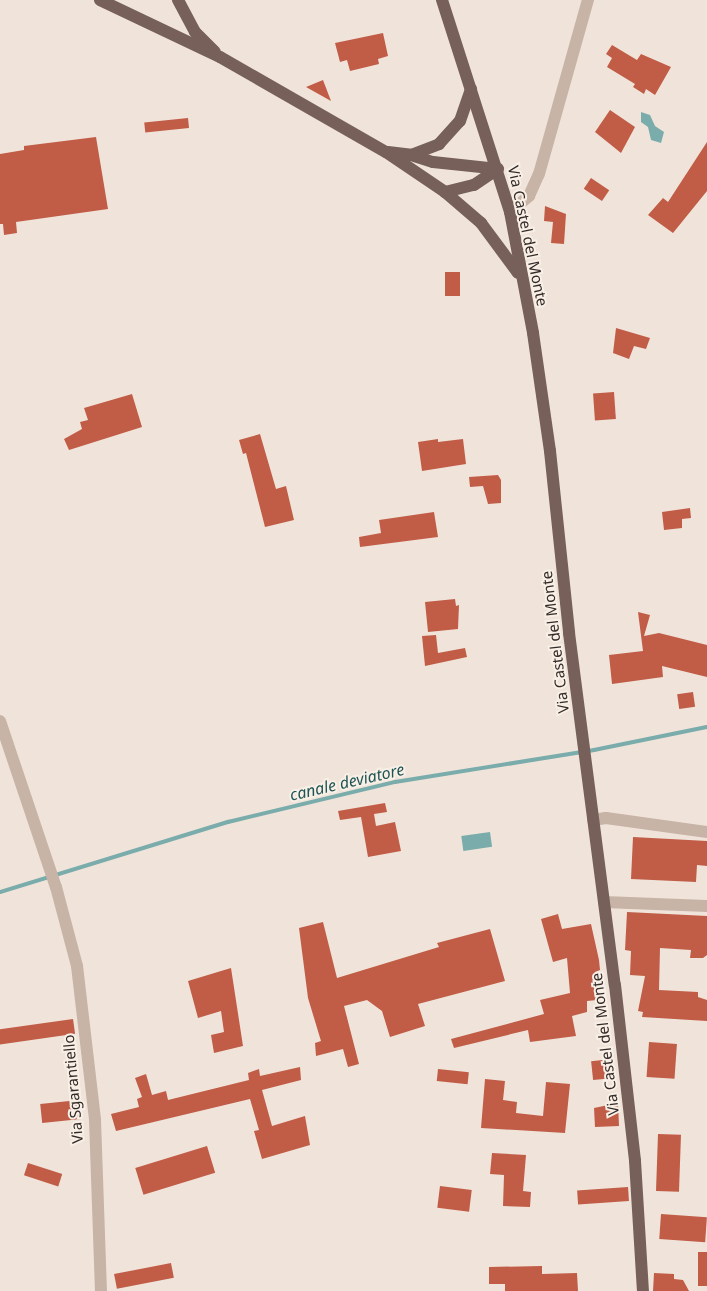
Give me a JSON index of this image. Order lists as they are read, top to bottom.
{
  "streets": {
    "main road": ["Via Castel del Monte"],
    "street": ["Via Sgarantiello"]
  },
  "water": ["canale deviatore"]
}
